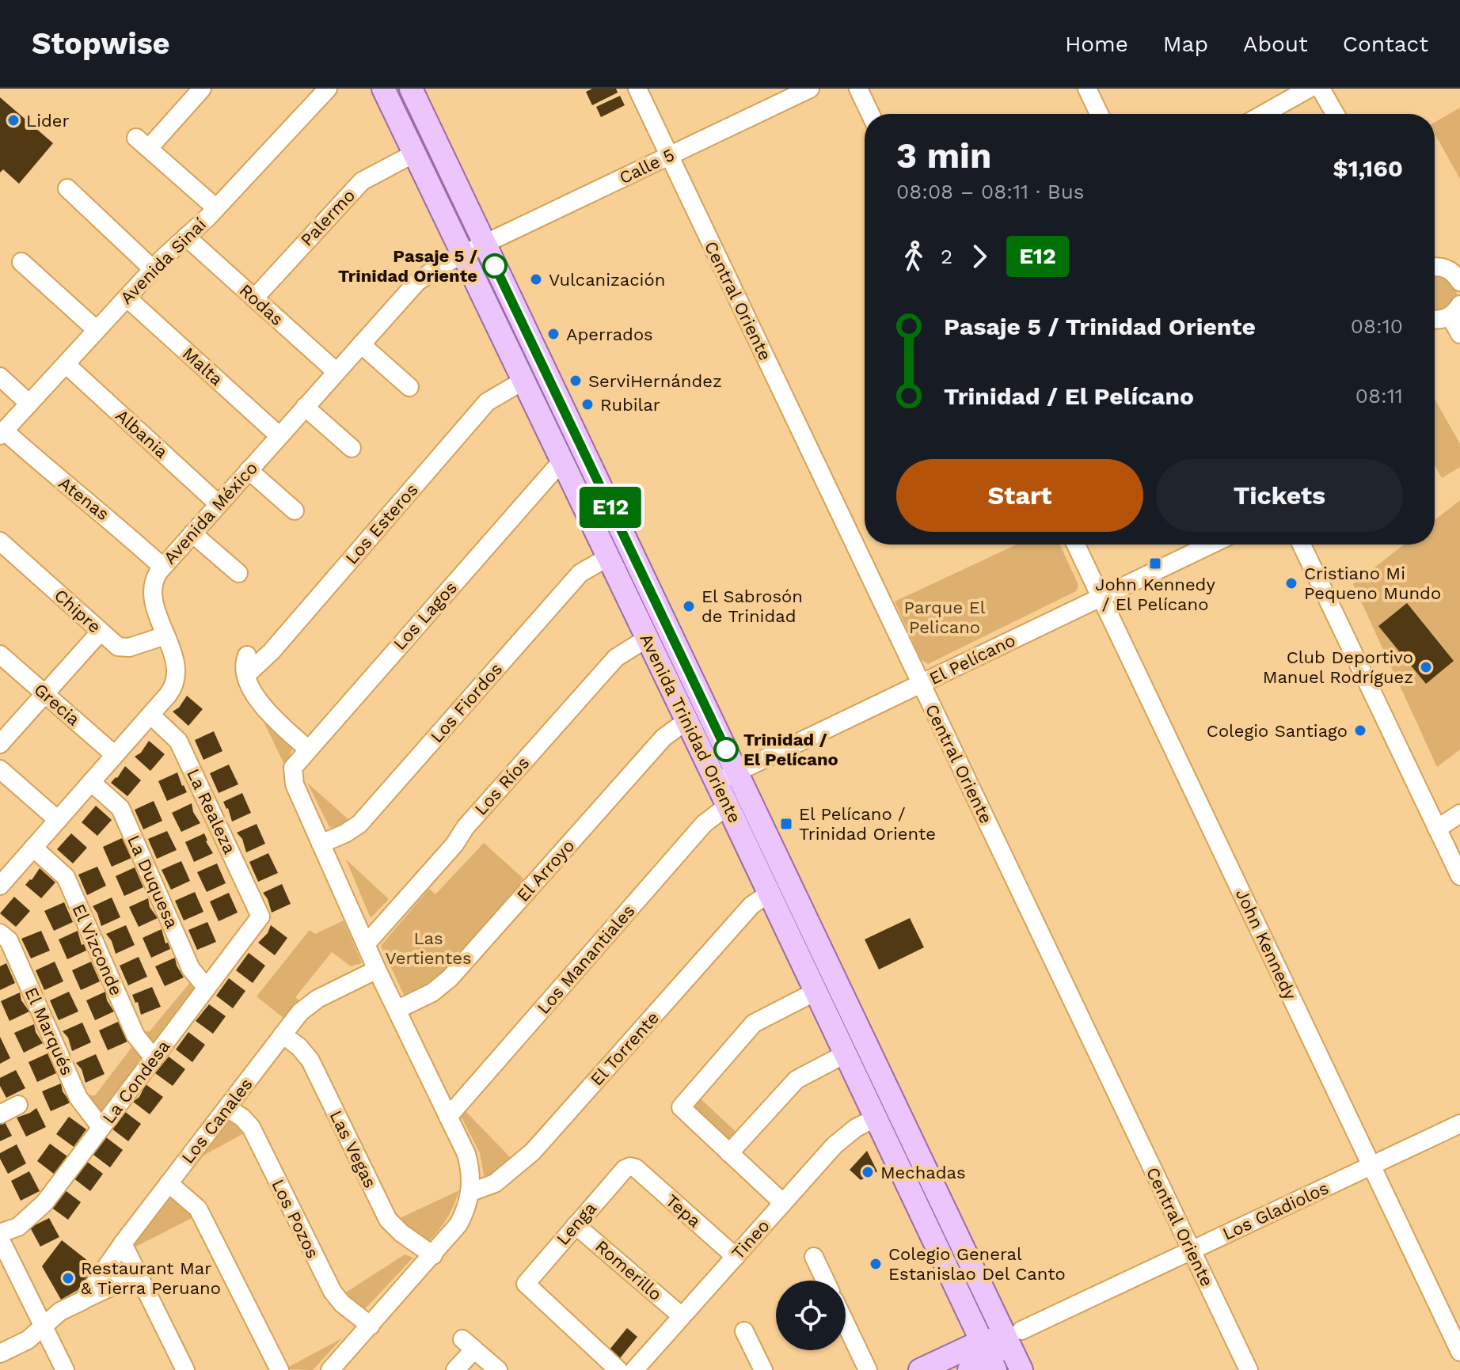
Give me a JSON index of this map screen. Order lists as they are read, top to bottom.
{
  "streets": {
    "main road": ["Avenida Trinidad Oriente"],
    "street": [
      "Calle 5",
      "Palermo",
      "Avenida Sinaí",
      "Central Oriente",
      "Rodas",
      "Malta",
      "Albania",
      "Atenas",
      "Avenida México",
      "Los Esteros",
      "Chipre",
      "Los Lagos",
      "El Pelícano",
      "Los Fiordos",
      "Grecia",
      "Los Ríos",
      "La Realeza",
      "El Arroyo",
      "La Duquesa",
      "John Kennedy",
      "El Vizconde",
      "Los Manantiales",
      "El Marqués",
      "El Torrente",
      "La Condesa",
      "Los Canales",
      "Las Vegas",
      "Tepa",
      "Los Gladiolos",
      "Los Pozos",
      "Lenga",
      "Tineo",
      "Romerillo"
    ]
  },
  "crossings": [
    ["Calle 5", "Central Oriente"],
    ["Calle 5", "Avenida México"],
    ["Calle 5", "Avenida Trinidad Oriente"],
    ["Palermo", "Rodas"],
    ["Palermo", "Avenida Trinidad Oriente"],
    ["Avenida Sinaí", "Rodas"],
    ["Avenida Sinaí", "Malta"],
    ["Avenida Sinaí", "Albania"],
    ["Avenida Sinaí", "Atenas"],
    ["Central Oriente", "El Pelícano"],
    ["Central Oriente", "Los Gladiolos"],
    ["Rodas", "Avenida México"],
    ["Malta", "Avenida México"],
    ["Albania", "Avenida México"],
    ["Atenas", "Avenida México"],
    ["Avenida México", "Chipre"],
    ["Avenida México", "Grecia"],
    ["Avenida México", "Avenida Trinidad Oriente"],
    ["Avenida México", "La Realeza"],
    ["Avenida México", "La Duquesa"],
    ["Avenida México", "El Vizconde"],
    ["Los Esteros", "Avenida Trinidad Oriente"],
    ["Los Lagos", "Los Fiordos"],
    ["Los Lagos", "Avenida Trinidad Oriente"],
    ["El Pelícano", "Avenida Trinidad Oriente"],
    ["El Pelícano", "John Kennedy"],
    ["Los Fiordos", "Avenida Trinidad Oriente"],
    ["Avenida Trinidad Oriente", "Los Ríos"],
    ["Avenida Trinidad Oriente", "El Arroyo"],
    ["Avenida Trinidad Oriente", "Los Manantiales"],
    ["Avenida Trinidad Oriente", "El Torrente"],
    ["Avenida Trinidad Oriente", "Los Gladiolos"],
    ["Avenida Trinidad Oriente", "Tineo"],
    ["La Realeza", "La Condesa"],
    ["La Duquesa", "La Condesa"],
    ["John Kennedy", "Los Gladiolos"],
    ["El Vizconde", "La Condesa"],
    ["El Marqués", "La Condesa"],
    ["Los Canales", "Las Vegas"],
    ["Los Canales", "Los Pozos"],
    ["Tepa", "Lenga"],
    ["Tepa", "Tineo"],
    ["Lenga", "Romerillo"],
    ["Tineo", "Romerillo"]
  ],
  "parks": ["Parque El Pelicano", "Las Vertientes"],
  "places": {
    "other": [
      "Lider",
      "Pasaje 5 / Trinidad Oriente",
      "Vulcanización",
      "Aperrados",
      "ServiHernández",
      "Rubilar",
      "Cristiano Mi Pequeno Mundo",
      "El Sabrosón de Trinidad",
      "Club Deportivo Manuel Rodríguez",
      "Colegio Santiago",
      "Trinidad / El Pelícano",
      "Mechadas",
      "Colegio General Estanislao Del Canto",
      "Restaurant Mar & Tierra Peruano"
    ],
    "transit": ["John Kennedy / El Pelícano", "El Pelícano / Trinidad Oriente"]
  },
  "lines": ["bus line E12"],
  "page": {
    "header": "Stopwise",
    "nav": [
      "Home",
      "Map",
      "About",
      "Contact"
    ],
    "on_map": "E12",
    "heading": ["3 min", "08:08 – 08:11 · Bus", "$1,160"],
    "legs": ["2", "E12"],
    "list": [
      {
        "name": "Pasaje 5 / Trinidad Oriente",
        "value": "08:10"
      },
      {
        "name": "Trinidad / El Pelícano",
        "value": "08:11"
      }
    ],
    "buttons": ["Start", "Tickets"]
  }
}
